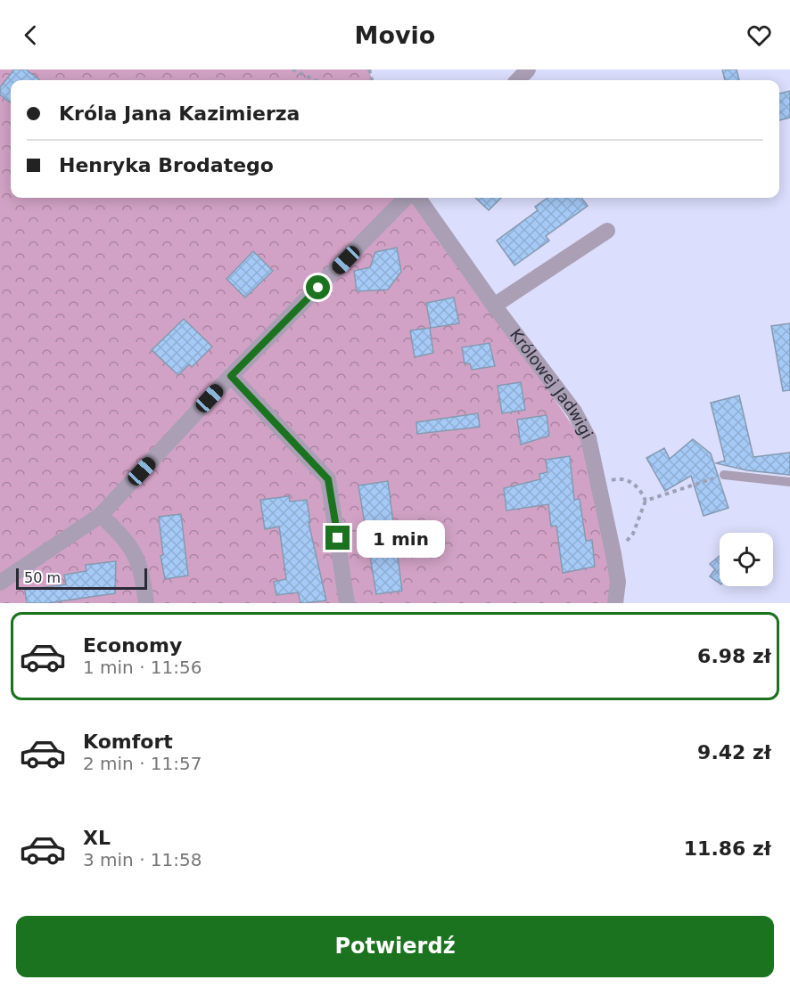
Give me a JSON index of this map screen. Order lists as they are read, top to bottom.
{
  "streets": {
    "street": ["Królowej Jadwigi"]
  },
  "scale_bar": "50 m",
  "page": {
    "header": "Movio",
    "banner": ["Króla Jana Kazimierza", "Henryka Brodatego"],
    "bubble": "1 min",
    "scale": "50 m",
    "list": [
      {
        "name": "Economy",
        "note": "1 min · 11:56",
        "value": "6.98 zł"
      },
      {
        "name": "Komfort",
        "note": "2 min · 11:57",
        "value": "9.42 zł"
      },
      {
        "name": "XL",
        "note": "3 min · 11:58",
        "value": "11.86 zł"
      }
    ],
    "buttons": "Potwierdź"
  }
}
